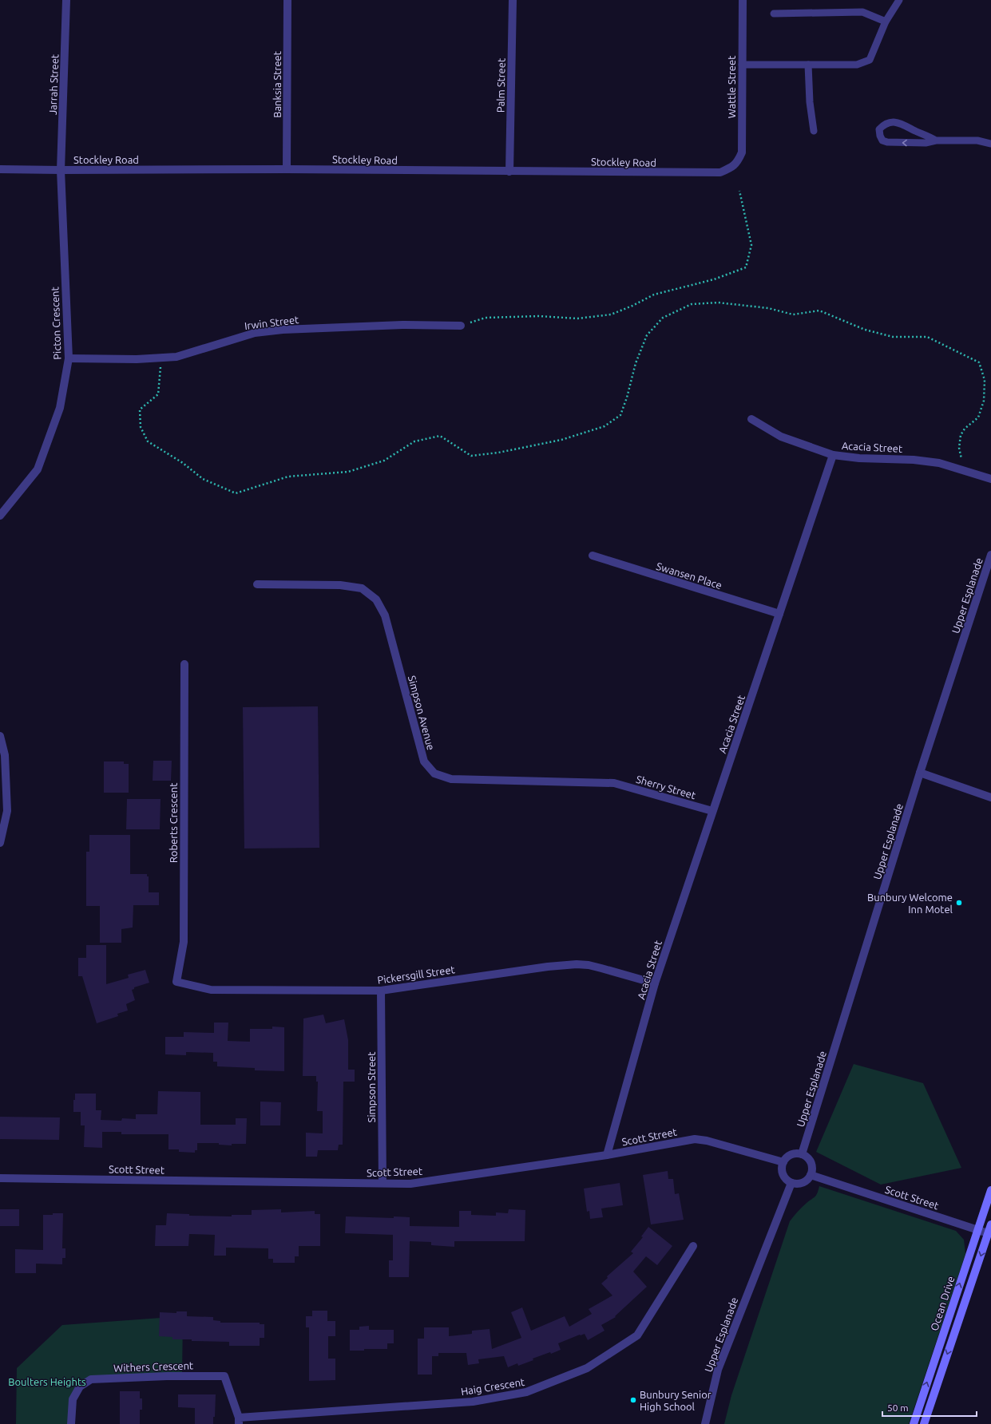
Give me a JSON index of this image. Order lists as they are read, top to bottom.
{
  "streets": {
    "main road": ["Ocean Drive"],
    "street": [
      "Jarrah Street",
      "Banksia Street",
      "Palm Street",
      "Wattle Street",
      "Stockley Road",
      "Irwin Street",
      "Picton Crescent",
      "Acacia Street",
      "Swansen Place",
      "Upper Esplanade",
      "Simpson Avenue",
      "Sherry Street",
      "Roberts Crescent",
      "Pickersgill Street",
      "Simpson Street",
      "Scott Street",
      "Withers Crescent",
      "Haig Crescent"
    ]
  },
  "crossings": [
    ["Jarrah Street", "Stockley Road"],
    ["Jarrah Street", "Picton Crescent"],
    ["Banksia Street", "Stockley Road"],
    ["Palm Street", "Stockley Road"],
    ["Wattle Street", "Stockley Road"],
    ["Stockley Road", "Picton Crescent"],
    ["Irwin Street", "Picton Crescent"],
    ["Acacia Street", "Swansen Place"],
    ["Acacia Street", "Sherry Street"],
    ["Acacia Street", "Pickersgill Street"],
    ["Acacia Street", "Scott Street"],
    ["Upper Esplanade", "Scott Street"],
    ["Simpson Avenue", "Sherry Street"],
    ["Roberts Crescent", "Pickersgill Street"],
    ["Pickersgill Street", "Simpson Street"],
    ["Simpson Street", "Scott Street"],
    ["Scott Street", "Ocean Drive"],
    ["Withers Crescent", "Haig Crescent"]
  ],
  "parks": ["Boulters Heights"],
  "places": ["Bunbury Welcome Inn Motel", "Bunbury Senior High School"],
  "scale_bar": "50 m"
}
